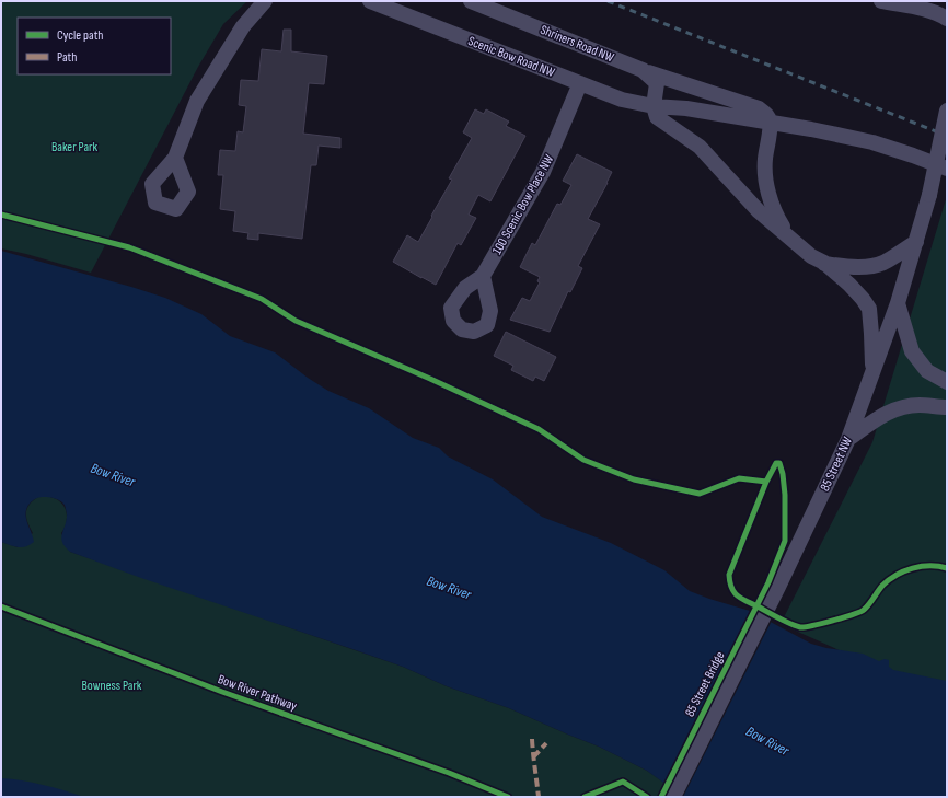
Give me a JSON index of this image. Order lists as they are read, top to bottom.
{
  "streets": {
    "street": [
      "Shriners Road NW",
      "Scenic Bow Road NW",
      "100 Scenic Bow Place NW",
      "85 Street NW"
    ],
    "cycle path": ["85 Street Bridge", "Bow River Pathway"]
  },
  "crossings": [
    ["Shriners Road NW", "Scenic Bow Road NW"],
    ["Scenic Bow Road NW", "100 Scenic Bow Place NW"]
  ],
  "water": ["Bow River"],
  "parks": ["Baker Park", "Bowness Park"],
  "legend": ["Cycle path", "Path"]
}
